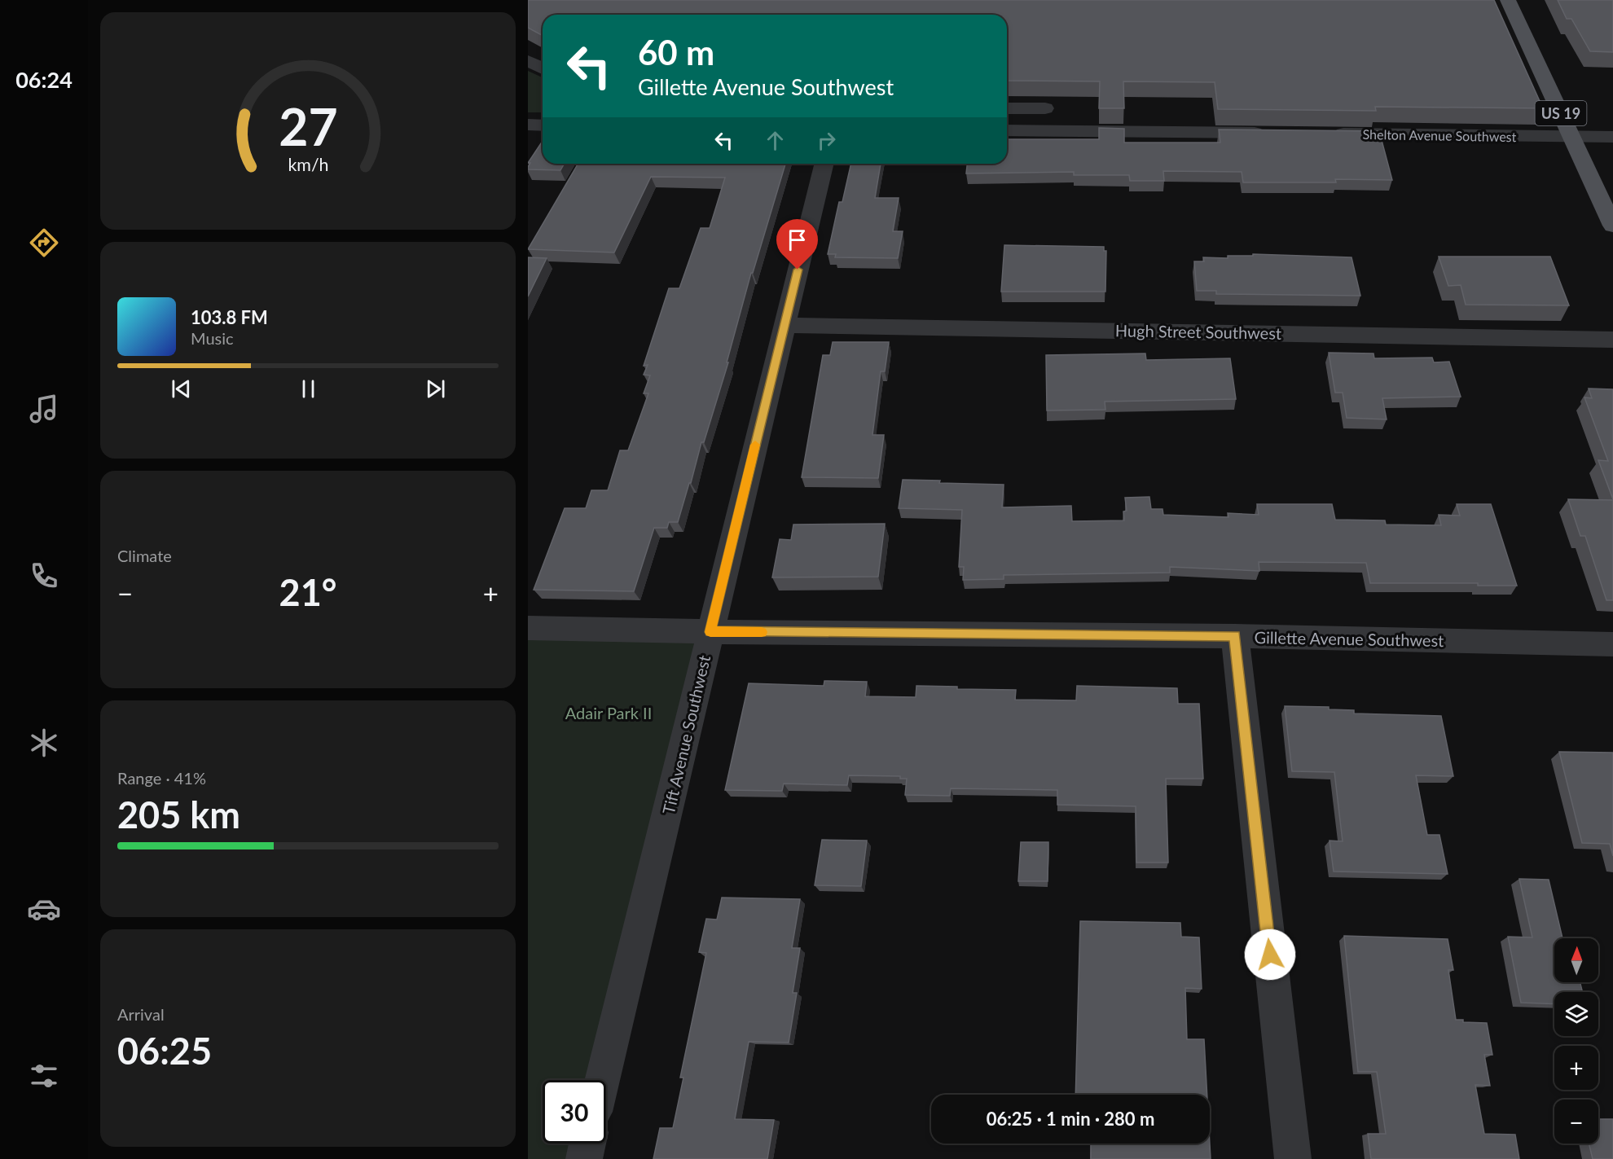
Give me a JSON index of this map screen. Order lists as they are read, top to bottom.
{
  "streets": {
    "main road": ["US 19"],
    "street": [
      "Shelton Avenue Southwest",
      "Hugh Street Southwest",
      "Gillette Avenue Southwest",
      "Tift Avenue Southwest"
    ]
  },
  "crossings": [
    ["US 19", "Shelton Avenue Southwest"],
    ["Hugh Street Southwest", "Tift Avenue Southwest"],
    ["Gillette Avenue Southwest", "Tift Avenue Southwest"]
  ],
  "parks": ["Adair Park II"],
  "north": "top",
  "page": {
    "tabs": "06:24",
    "turn": ["60 m", "Gillette Avenue Southwest"],
    "song": ["103.8 FM", "Music"],
    "tile": [
      "Climate",
      ["Range · 41%", "205 km"],
      ["Arrival", "06:25"]
    ],
    "heat": ["−", "21°", "+"],
    "map_buttons": ["+", "−"],
    "limit": "30",
    "trip": "06:25 · 1 min · 280 m",
    "gauge": ["27", "km/h"]
  }
}
